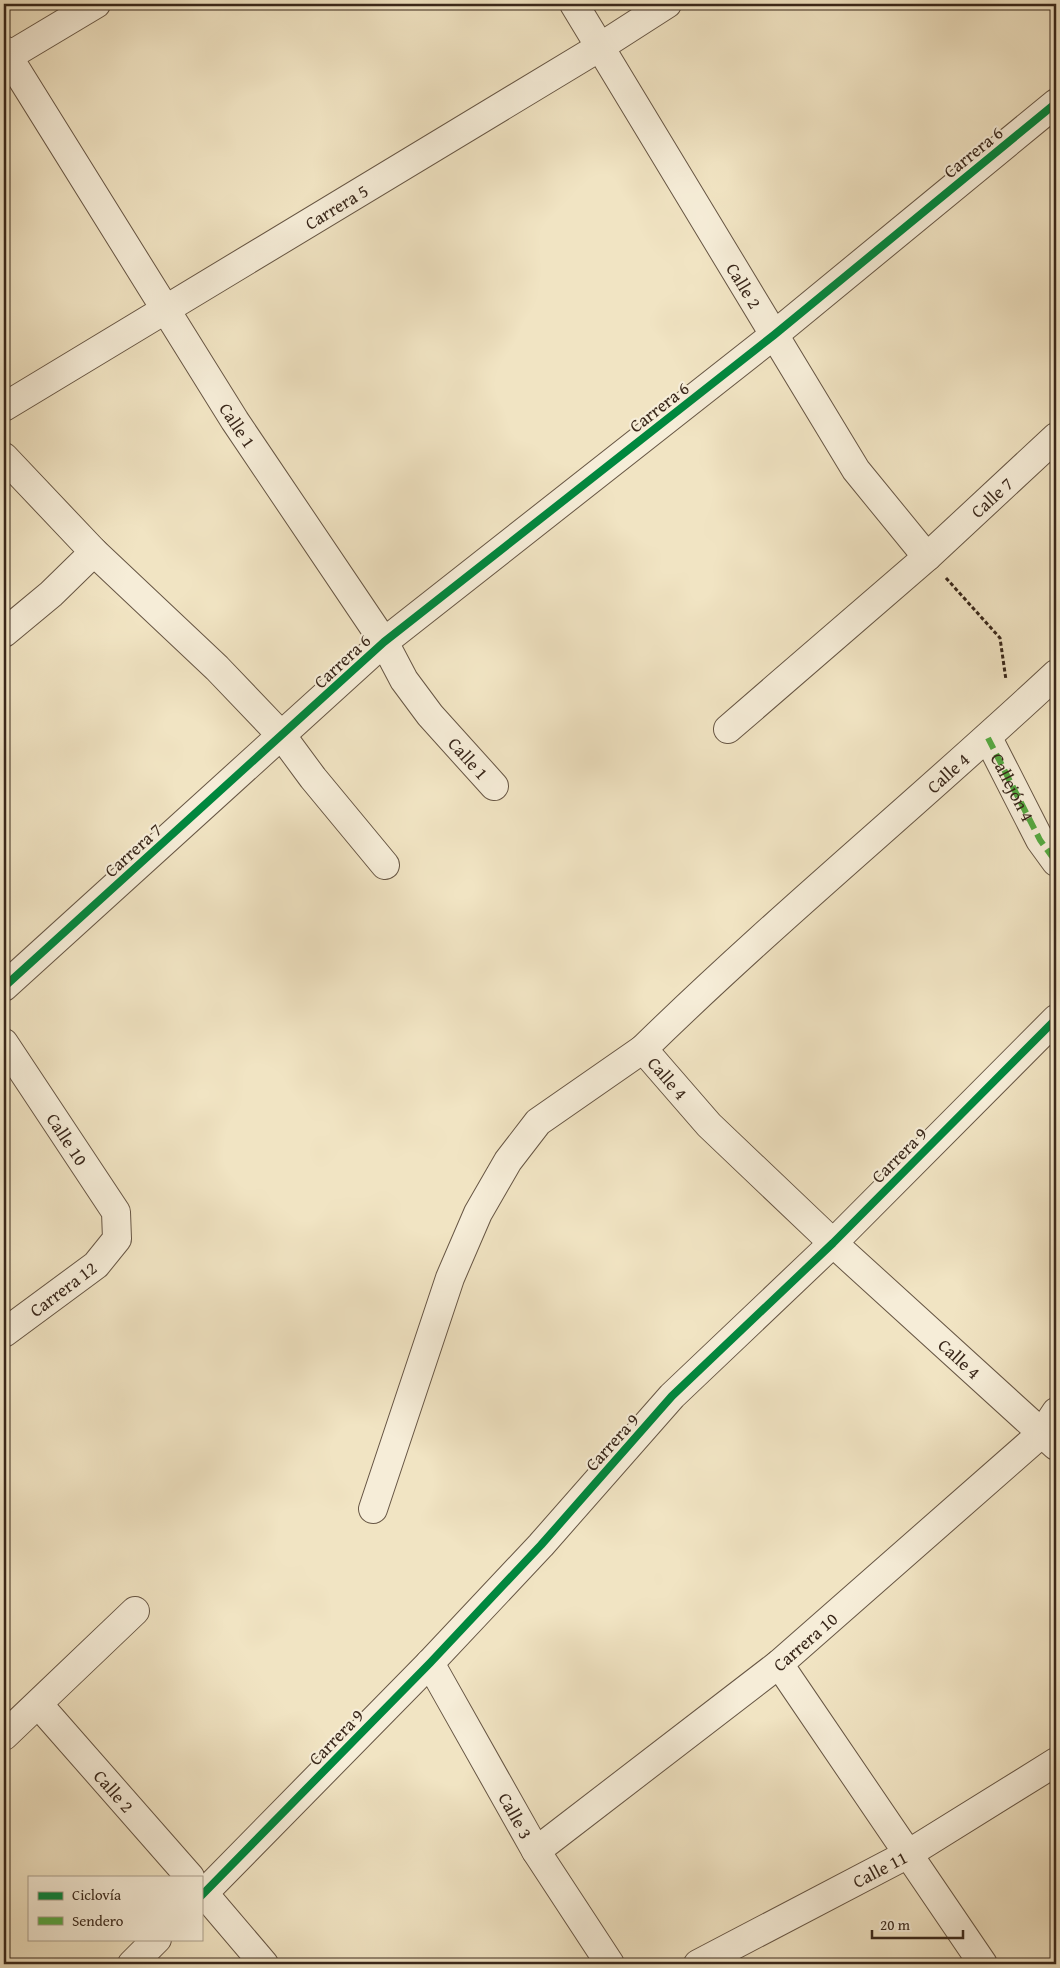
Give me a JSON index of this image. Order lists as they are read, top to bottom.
{
  "streets": {
    "street": [
      "Carrera 6",
      "Carrera 5",
      "Calle 2",
      "Calle 1",
      "Calle 7",
      "Calle 4",
      "Callejón 4",
      "Carrera 7",
      "Calle 10",
      "Carrera 9",
      "Carrera 12",
      "Carrera 10",
      "Calle 3",
      "Calle 11"
    ]
  },
  "crossings": [
    ["Carrera 6", "Calle 2"],
    ["Carrera 6", "Calle 1"],
    ["Carrera 6", "Carrera 7"],
    ["Carrera 5", "Calle 2"],
    ["Carrera 5", "Calle 1"],
    ["Calle 2", "Calle 7"],
    ["Calle 4", "Callejón 4"],
    ["Calle 4", "Carrera 9"],
    ["Calle 4", "Carrera 10"],
    ["Calle 10", "Carrera 12"],
    ["Carrera 9", "Calle 3"],
    ["Carrera 10", "Calle 3"]
  ],
  "legend": ["Ciclovía", "Sendero"],
  "scale_bar": "20 m"
}
